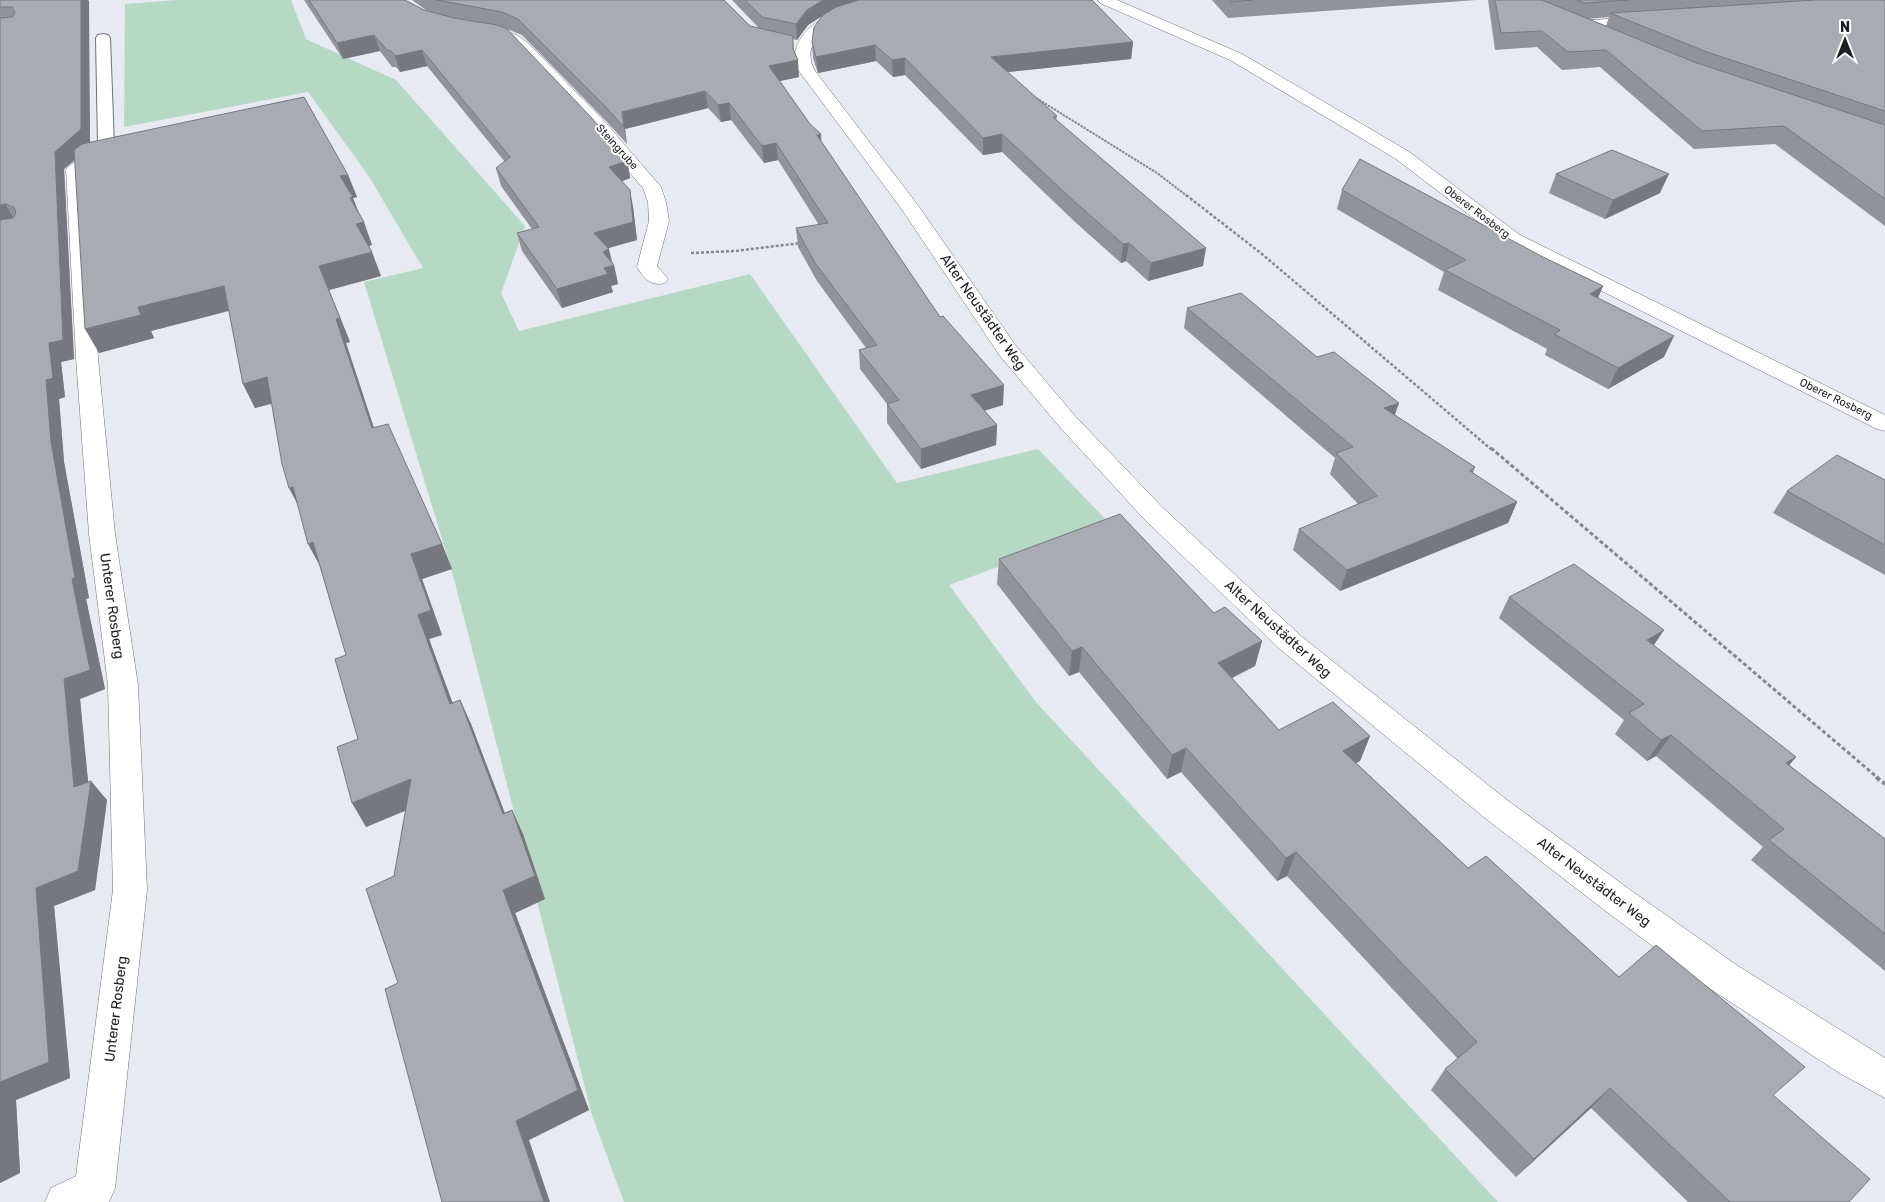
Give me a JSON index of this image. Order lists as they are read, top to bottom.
{
  "streets": {
    "street": [
      "Steingrube",
      "Oberer Rosberg",
      "Alter Neustädter Weg",
      "Unterer Rosberg"
    ]
  },
  "north": "top"
}
